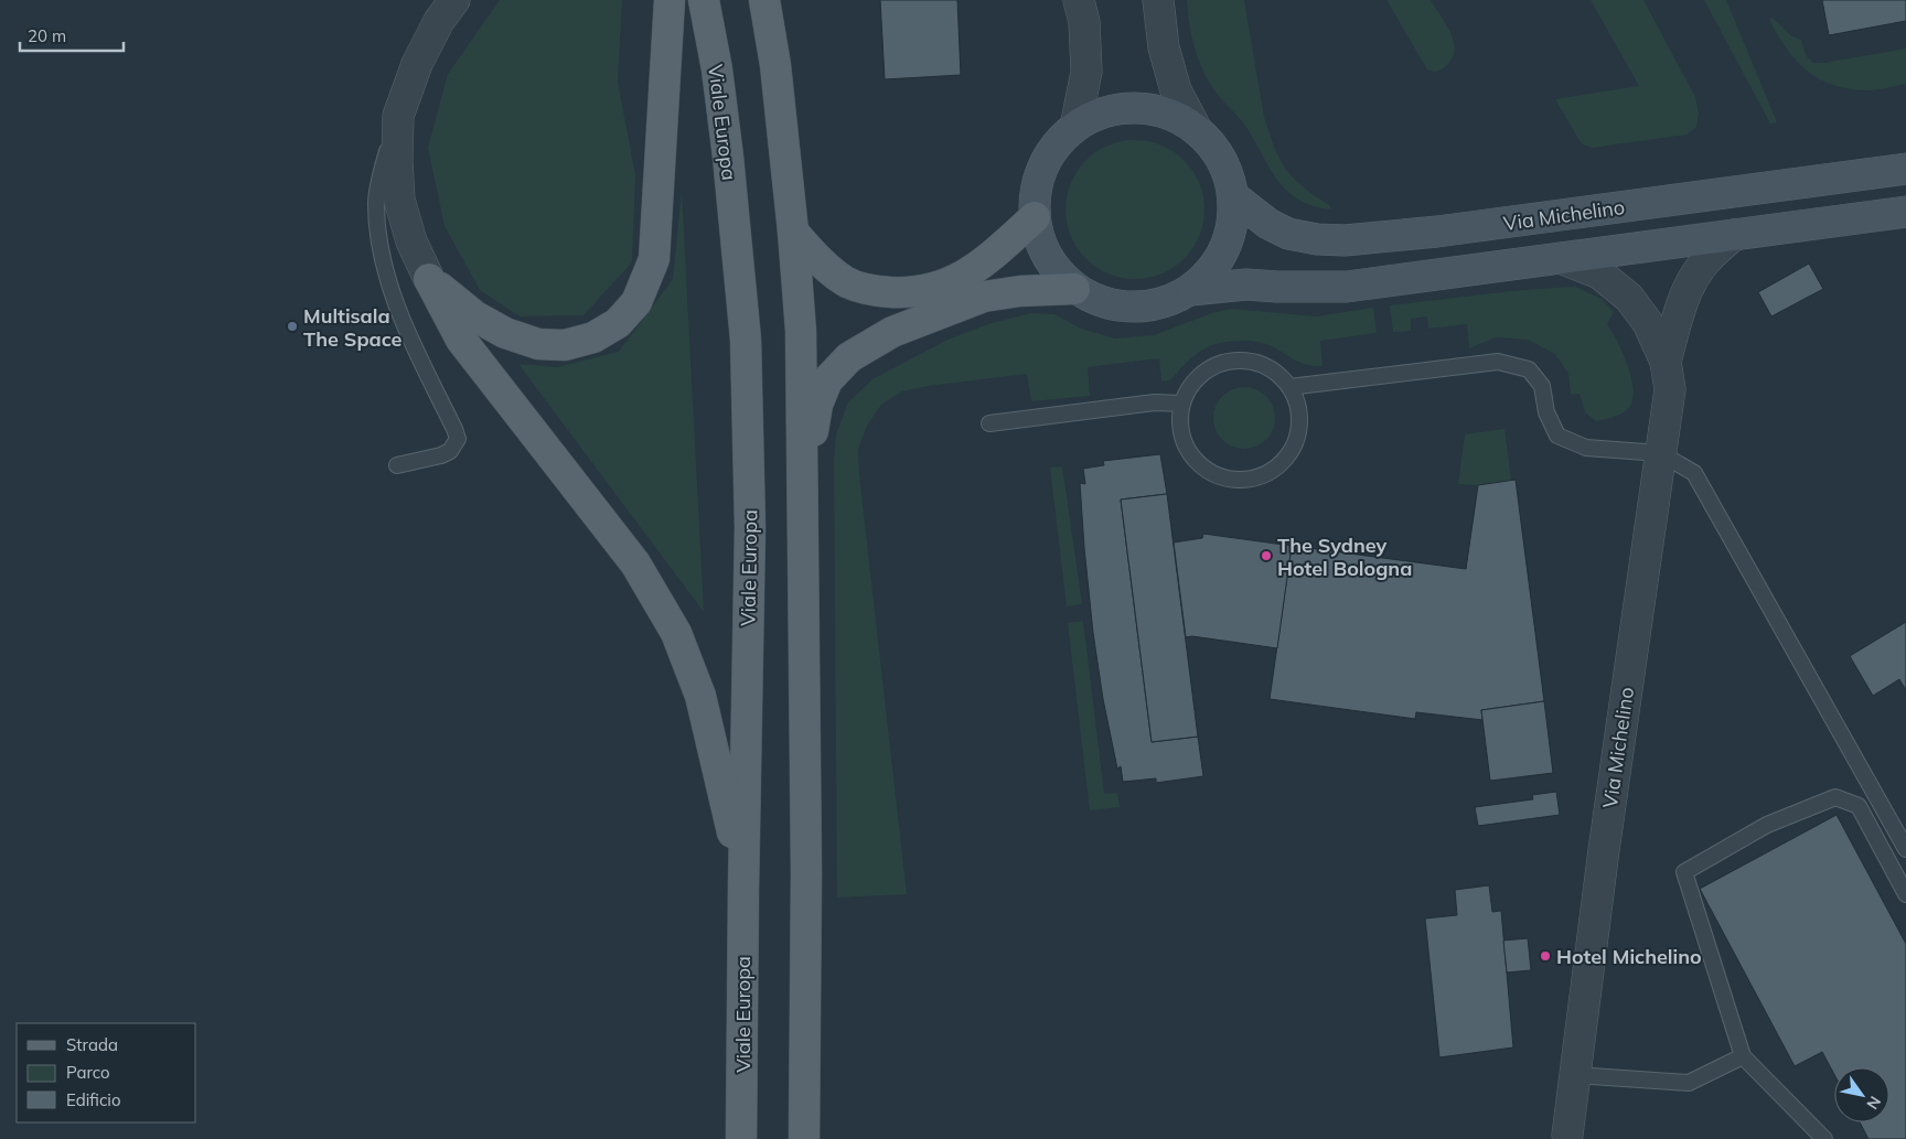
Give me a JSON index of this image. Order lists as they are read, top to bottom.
{
  "streets": {
    "main road": ["Viale Europa"],
    "street": ["Via Michelino"]
  },
  "places": ["Multisala The Space", "The Sydney Hotel Bologna", "Hotel Michelino"],
  "legend": ["Strada", "Parco", "Edificio"],
  "scale_bar": "20 m",
  "north": "bottom right"
}
